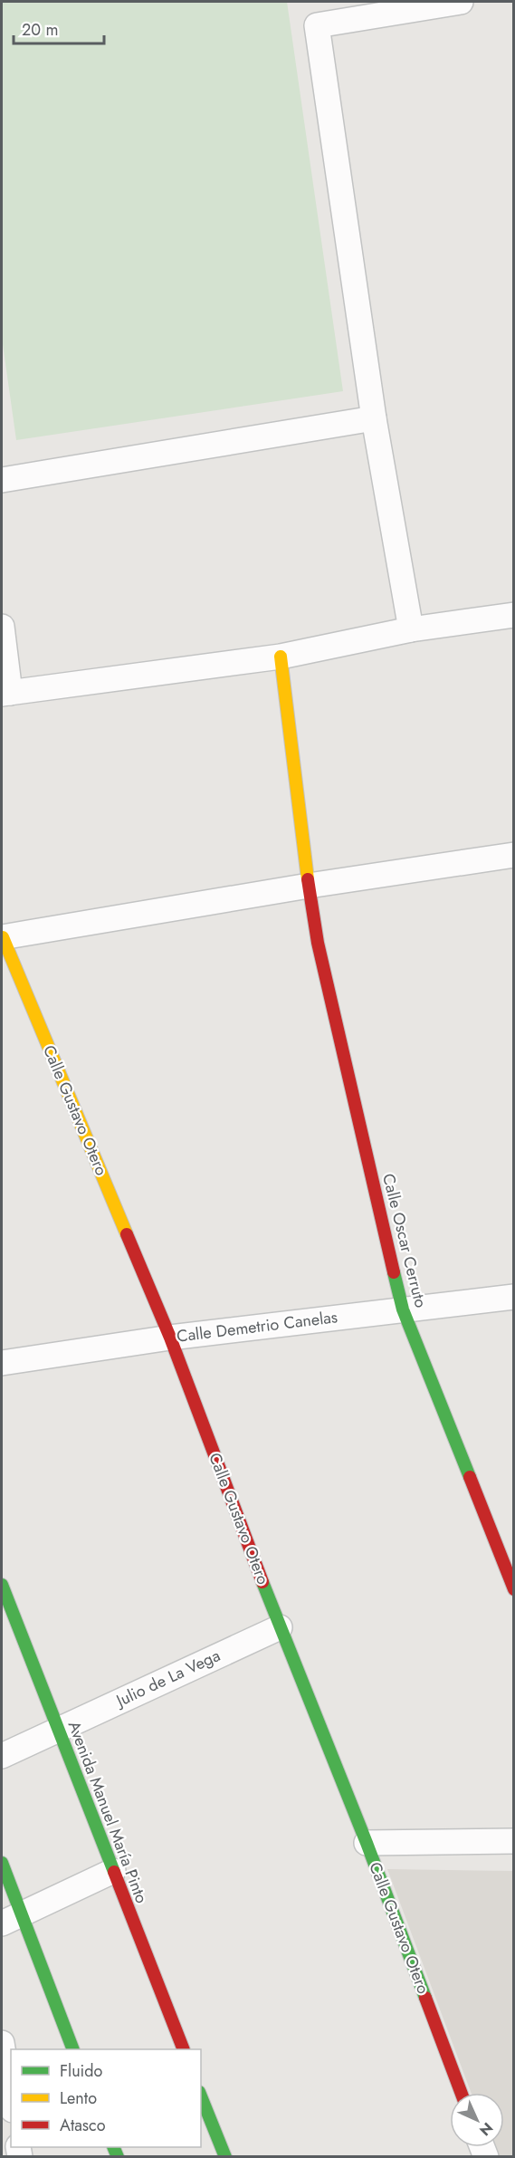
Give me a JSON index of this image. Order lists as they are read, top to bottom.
{
  "streets": {
    "street": [
      "Calle Gustavo Otero",
      "Calle Oscar Cerruto",
      "Calle Demetrio Canelas",
      "Julio de La Vega",
      "Avenida Manuel María Pinto"
    ]
  },
  "crossings": [
    ["Calle Gustavo Otero", "Calle Demetrio Canelas"],
    ["Calle Gustavo Otero", "Julio de La Vega"],
    ["Calle Oscar Cerruto", "Calle Demetrio Canelas"],
    ["Julio de La Vega", "Avenida Manuel María Pinto"]
  ],
  "legend": ["Fluido", "Lento", "Atasco"],
  "scale_bar": "20 m",
  "north": "bottom right"
}
